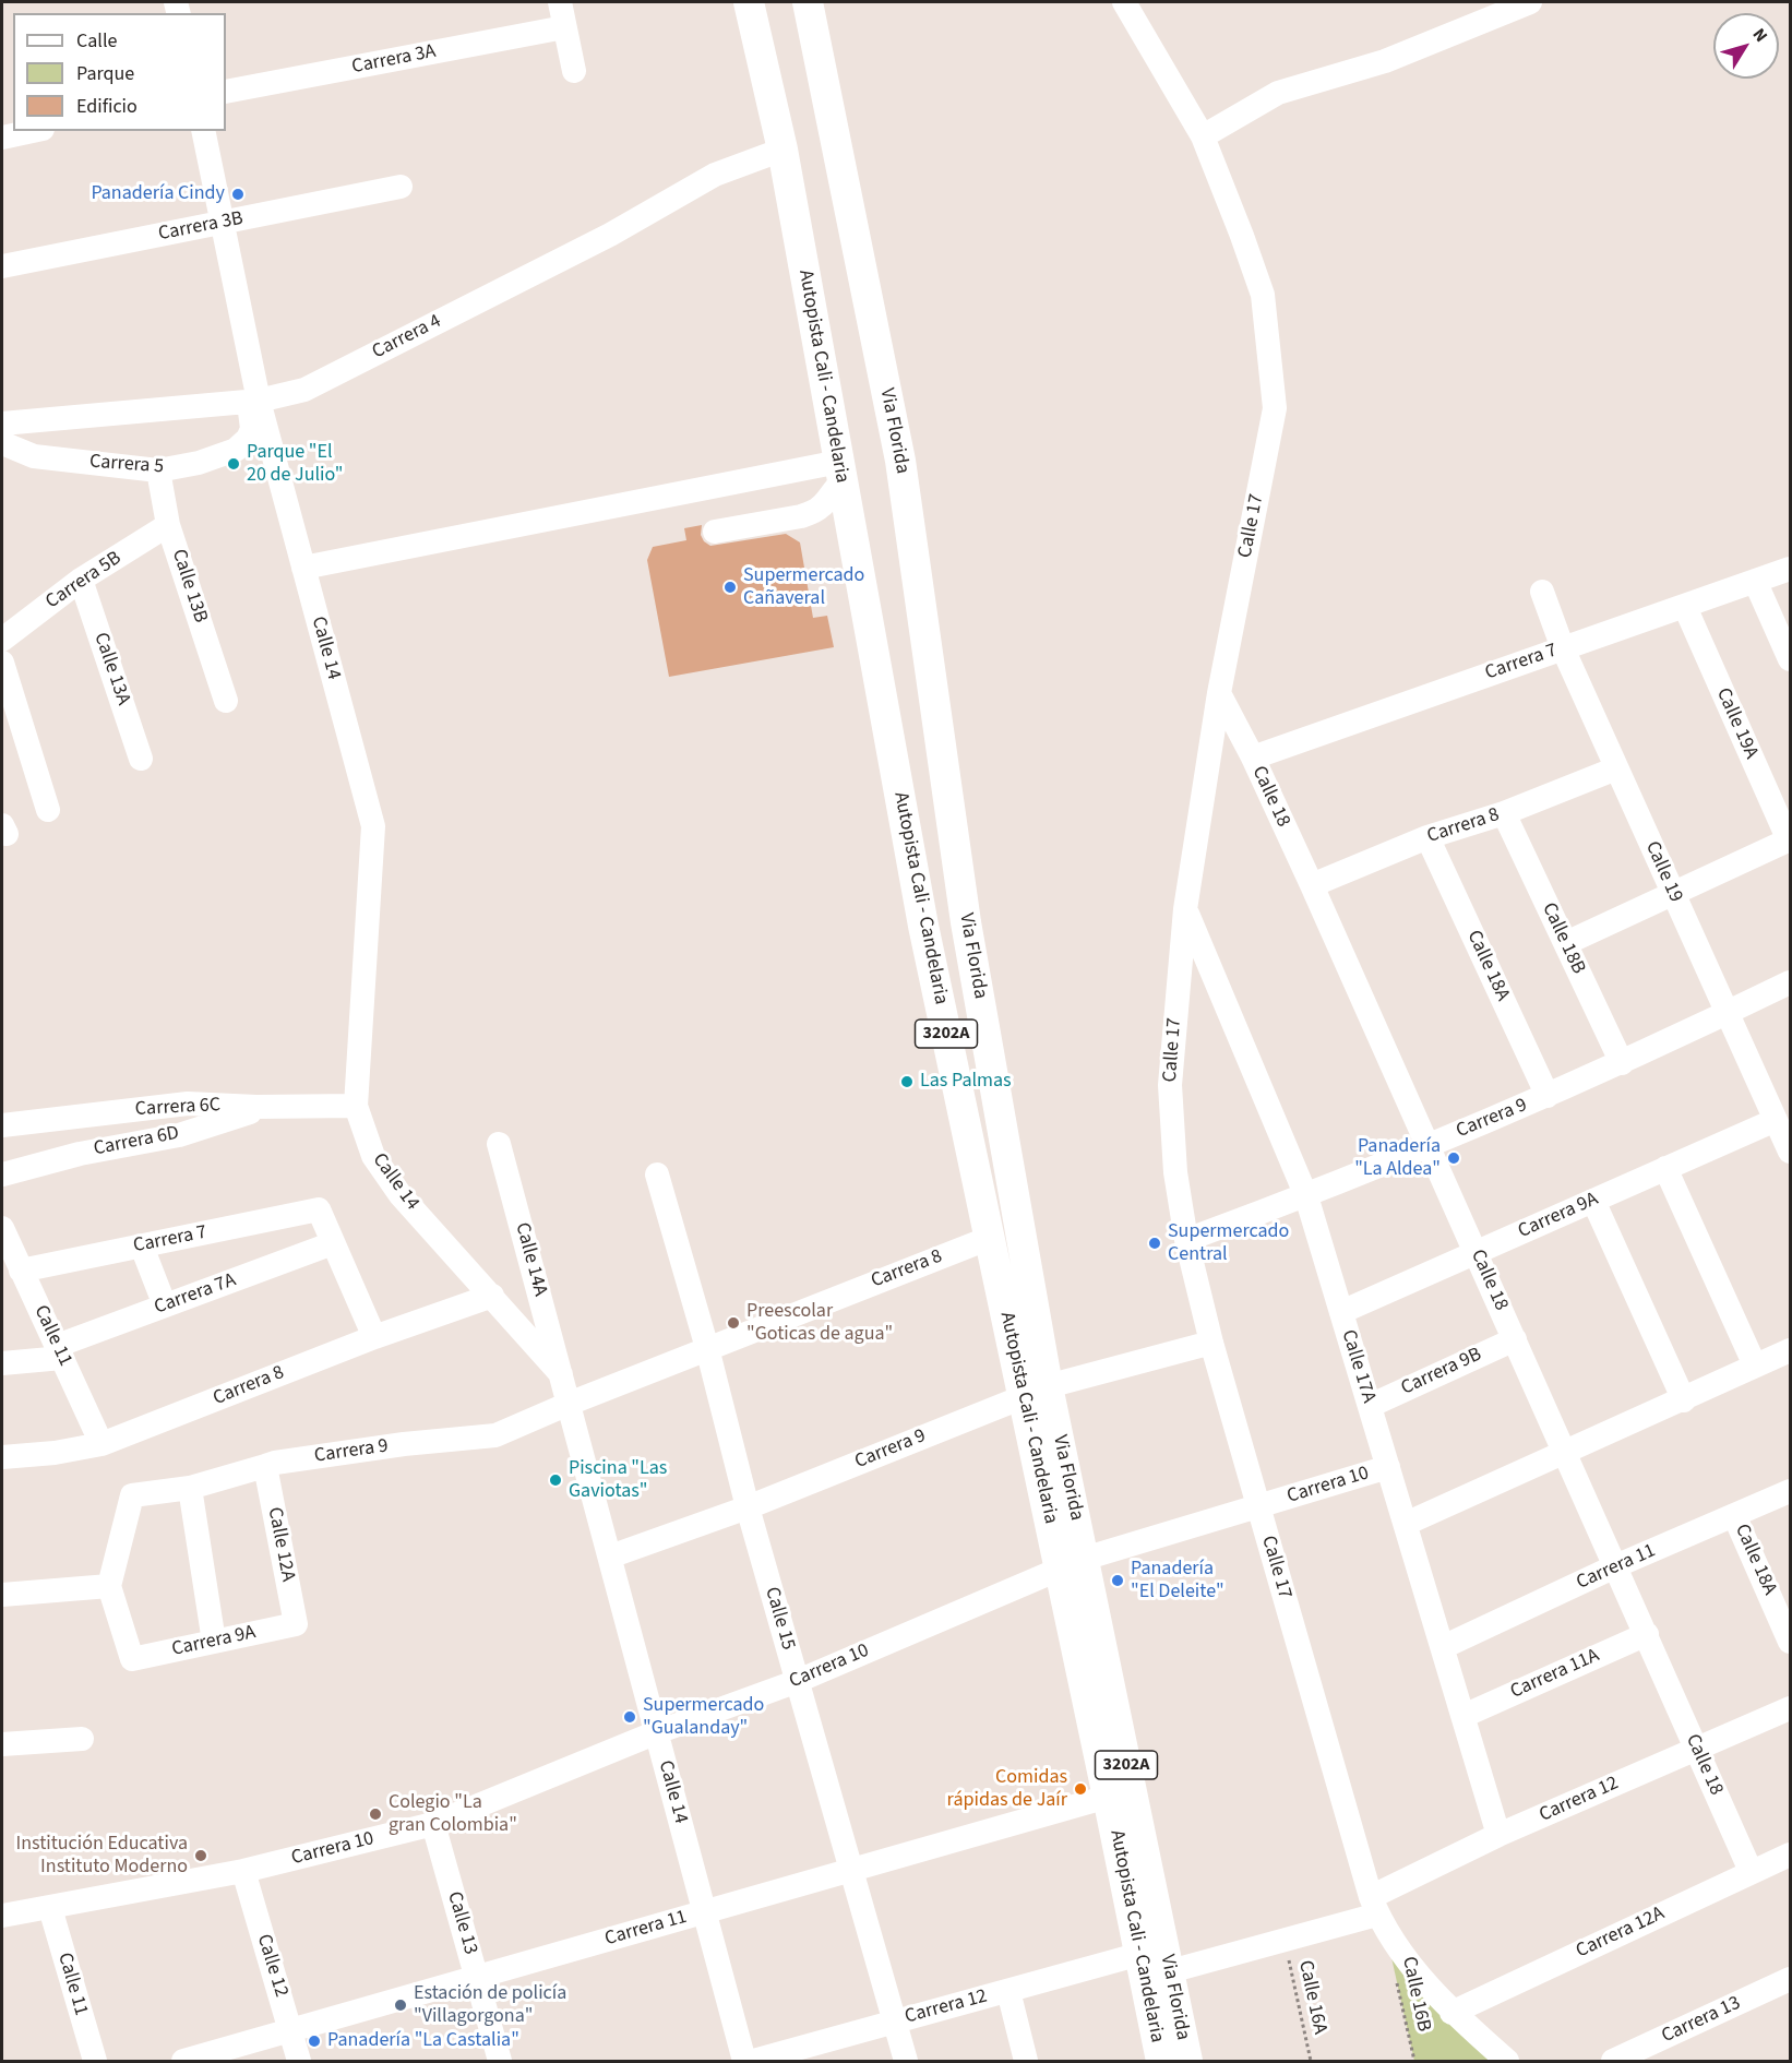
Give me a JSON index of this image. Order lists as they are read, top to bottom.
{
  "streets": {
    "main road": ["Autopista Cali - Candelaria", "Via Florida", "3202A"],
    "street": [
      "Carrera 3A",
      "Carrera 3B",
      "Carrera 4",
      "Carrera 5",
      "Calle 17",
      "Carrera 5B",
      "Calle 13B",
      "Calle 14",
      "Carrera 7",
      "Calle 13A",
      "Calle 19A",
      "Calle 18",
      "Carrera 8",
      "Calle 19",
      "Calle 18B",
      "Calle 18A",
      "Carrera 6C",
      "Carrera 9",
      "Carrera 6D",
      "Carrera 9A",
      "Calle 14A",
      "Carrera 7A",
      "Calle 11",
      "Calle 17A",
      "Carrera 9B",
      "Carrera 10",
      "Calle 12A",
      "Carrera 11",
      "Calle 15",
      "Carrera 11A",
      "Carrera 12",
      "Calle 13",
      "Carrera 12A",
      "Calle 12",
      "Carrera 13"
    ],
    "path": ["Calle 16B", "Calle 16A"]
  },
  "crossings": [
    ["Carrera 3B", "Calle 14"],
    ["Carrera 4", "Autopista Cali - Candelaria"],
    ["Carrera 4", "Carrera 5"],
    ["Carrera 4", "Calle 14"],
    ["Autopista Cali - Candelaria", "Via Florida"],
    ["Autopista Cali - Candelaria", "Carrera 8"],
    ["Autopista Cali - Candelaria", "Carrera 9"],
    ["Autopista Cali - Candelaria", "Carrera 10"],
    ["Autopista Cali - Candelaria", "Carrera 11"],
    ["Autopista Cali - Candelaria", "Carrera 12"],
    ["Via Florida", "Carrera 9"],
    ["Via Florida", "Carrera 10"],
    ["Via Florida", "Carrera 12"],
    ["Carrera 5", "Calle 13B"],
    ["Carrera 5", "Calle 14"],
    ["Calle 17", "Calle 18"],
    ["Calle 17", "Carrera 9"],
    ["Calle 17", "Calle 17A"],
    ["Calle 17", "Carrera 10"],
    ["Calle 17", "Carrera 12"],
    ["Calle 17", "Carrera 12A"],
    ["Carrera 5B", "Calle 13B"],
    ["Carrera 5B", "Calle 13A"],
    ["Calle 14", "Carrera 8"],
    ["Calle 14", "Carrera 6C"],
    ["Calle 14", "Carrera 9"],
    ["Calle 14", "Calle 14A"],
    ["Calle 14", "Carrera 10"],
    ["Calle 14", "Carrera 11"],
    ["Carrera 7", "Calle 19A"],
    ["Carrera 7", "Calle 18"],
    ["Carrera 7", "Calle 19"],
    ["Carrera 7", "Carrera 7A"],
    ["Carrera 7", "Calle 11"],
    ["Calle 18", "Carrera 8"],
    ["Calle 18", "Carrera 9"],
    ["Calle 18", "Carrera 9A"],
    ["Calle 18", "Carrera 9B"],
    ["Calle 18", "Carrera 11"],
    ["Calle 18", "Carrera 11A"],
    ["Calle 18", "Carrera 12"],
    ["Calle 18", "Carrera 12A"],
    ["Carrera 8", "Calle 19"],
    ["Carrera 8", "Calle 18B"],
    ["Carrera 8", "Calle 18A"],
    ["Carrera 8", "Carrera 9"],
    ["Carrera 8", "Calle 11"],
    ["Carrera 8", "Calle 15"],
    ["Calle 19", "Carrera 9"],
    ["Calle 19", "Carrera 9A"],
    ["Calle 18B", "Carrera 9"],
    ["Calle 18A", "Carrera 9"],
    ["Calle 18A", "Carrera 11"],
    ["Carrera 6C", "Carrera 6D"],
    ["Carrera 9", "Carrera 9A"],
    ["Carrera 9", "Calle 17A"],
    ["Carrera 9", "Calle 12A"],
    ["Carrera 9", "Calle 15"],
    ["Carrera 9A", "Calle 17A"],
    ["Carrera 9A", "Calle 12A"],
    ["Carrera 7A", "Calle 11"],
    ["Calle 11", "Carrera 10"],
    ["Calle 17A", "Carrera 9B"],
    ["Calle 17A", "Carrera 10"],
    ["Calle 17A", "Carrera 11"],
    ["Calle 17A", "Carrera 11A"],
    ["Calle 17A", "Carrera 12"],
    ["Carrera 10", "Calle 15"],
    ["Carrera 10", "Calle 13"],
    ["Carrera 10", "Calle 12"],
    ["Carrera 11", "Calle 15"],
    ["Carrera 11", "Calle 13"],
    ["Carrera 11", "Calle 12"],
    ["Calle 15", "Carrera 12"],
    ["Carrera 12", "Calle 16A"]
  ],
  "places": [
    "Panadería Cindy",
    "Parque \"El 20 de Julio\"",
    "Supermercado Cañaveral",
    "Las Palmas",
    "Panadería \"La Aldea\"",
    "Supermercado Central",
    "Preescolar \"Goticas de agua\"",
    "Piscina \"Las Gaviotas\"",
    "Panadería \"El Deleite\"",
    "Supermercado \"Gualanday\"",
    "Comidas rápidas de Jaír",
    "Colegio \"La gran Colombia\"",
    "Institución Educativa Instituto Moderno",
    "Estación de policía \"Villagorgona\"",
    "Panadería \"La Castalia\""
  ],
  "legend": ["Calle", "Parque", "Edificio"],
  "north": "top right"
}
